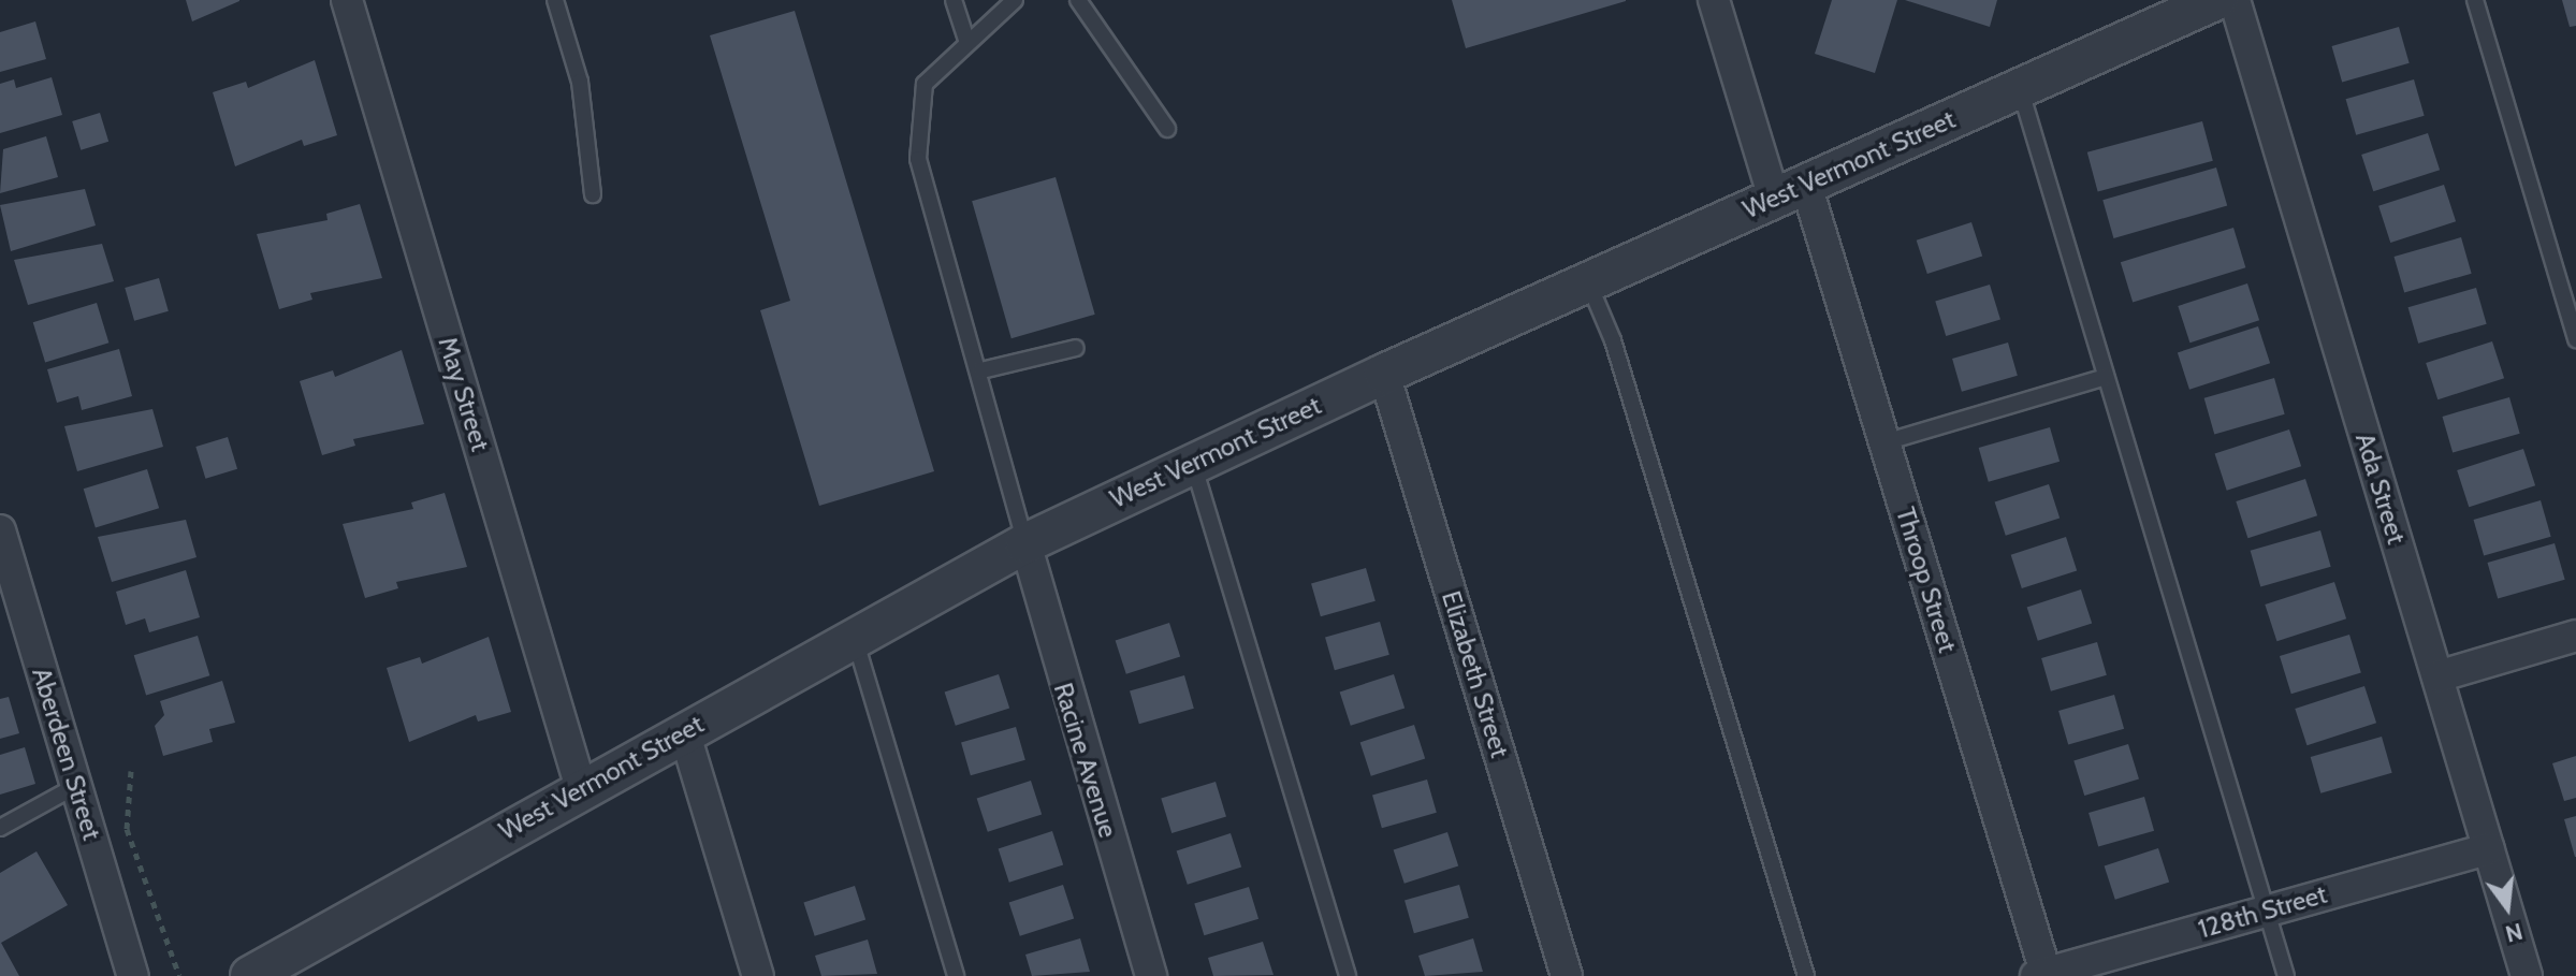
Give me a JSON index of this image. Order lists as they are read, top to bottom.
{
  "streets": {
    "street": [
      "West Vermont Street",
      "May Street",
      "Ada Street",
      "Throop Street",
      "Elizabeth Street",
      "Aberdeen Street",
      "Racine Avenue",
      "128th Street"
    ]
  },
  "crossings": [
    ["West Vermont Street", "May Street"],
    ["West Vermont Street", "Throop Street"],
    ["West Vermont Street", "Elizabeth Street"],
    ["West Vermont Street", "Racine Avenue"],
    ["Ada Street", "128th Street"],
    ["Throop Street", "128th Street"]
  ],
  "north": "bottom"
}
